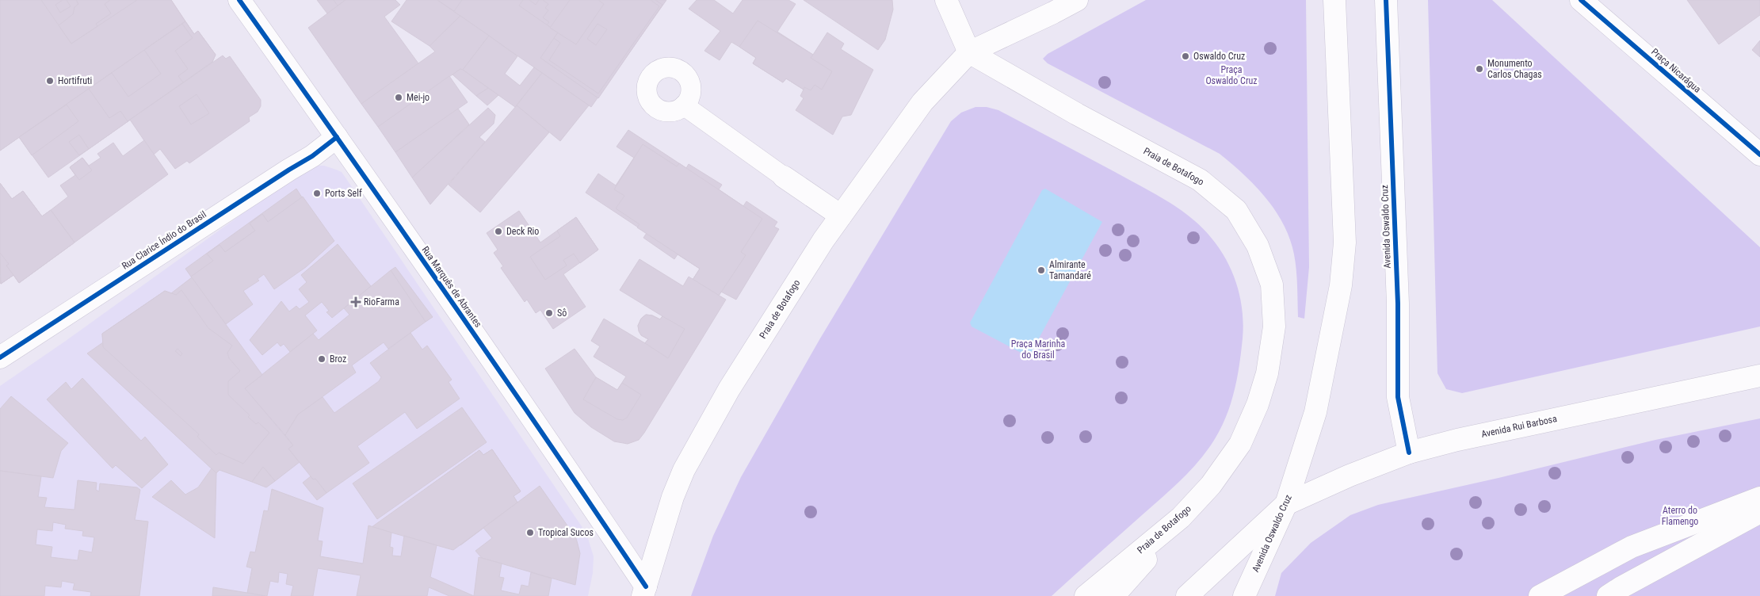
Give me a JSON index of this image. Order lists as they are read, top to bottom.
{
  "streets": {
    "main road": [
      "Praça Nicarágua",
      "Praia de Botafogo",
      "Avenida Oswaldo Cruz",
      "Rua Clarice Índio do Brasil",
      "Rua Marquês de Abrantes",
      "Avenida Rui Barbosa"
    ]
  },
  "crossings": [
    ["Praia de Botafogo", "Rua Marquês de Abrantes"],
    ["Avenida Oswaldo Cruz", "Avenida Rui Barbosa"],
    ["Rua Clarice Índio do Brasil", "Rua Marquês de Abrantes"]
  ],
  "parks": ["Praça Oswaldo Cruz", "Praça Marinha do Brasil", "Aterro do Flamengo"],
  "places": {
    "other": [
      "Oswaldo Cruz",
      "Monumento Carlos Chagas",
      "Hortifruti",
      "Mei-jo",
      "Ports Self",
      "Deck Rio",
      "Almirante Tamandaré",
      "Sô",
      "Broz",
      "Tropical Sucos"
    ],
    "health": ["RioFarma"]
  }
}
